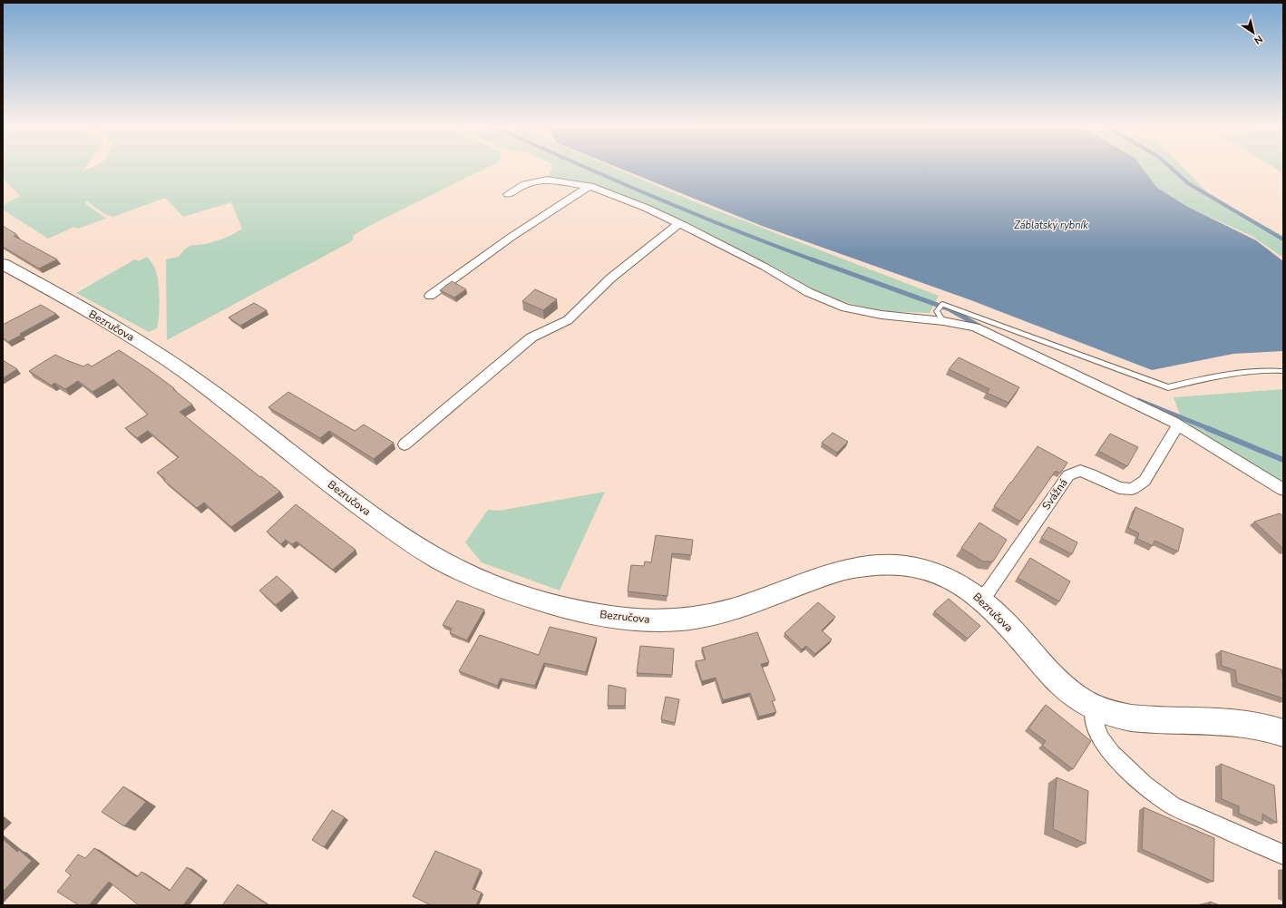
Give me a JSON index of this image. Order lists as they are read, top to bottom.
{
  "streets": {
    "main road": ["Bezručova"],
    "street": ["Svážná"]
  },
  "crossings": [
    ["Bezručova", "Svážná"]
  ],
  "water": ["Záblatský rybník"],
  "north": "bottom right"
}
